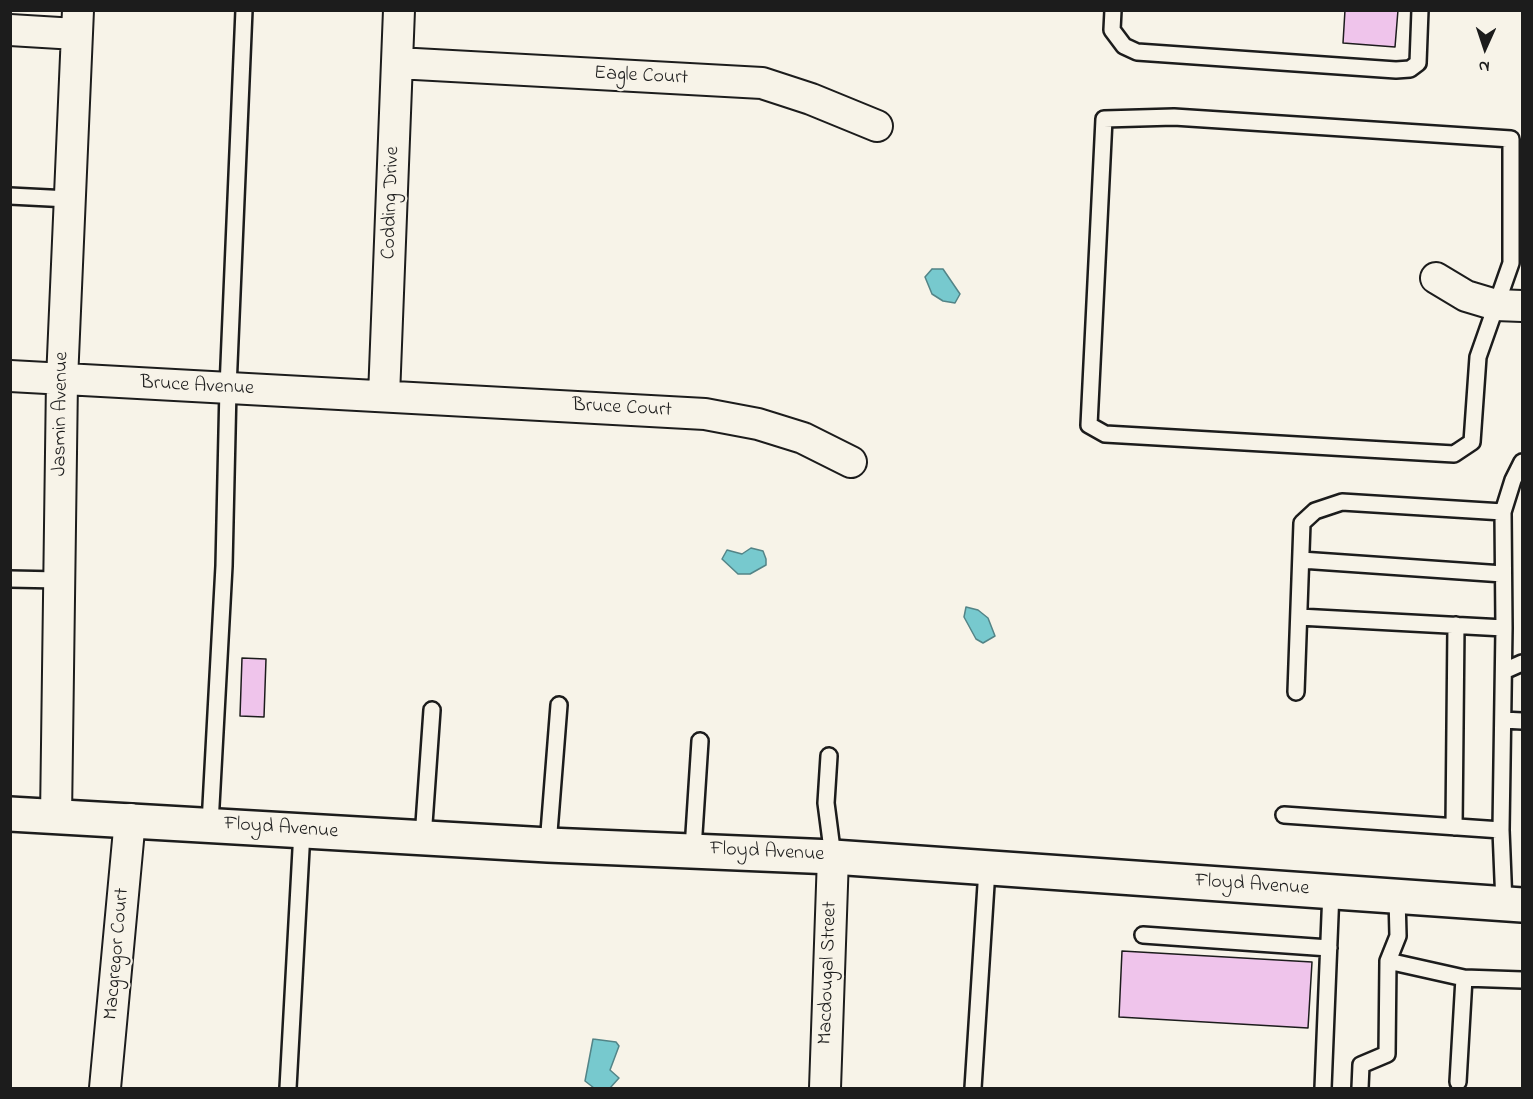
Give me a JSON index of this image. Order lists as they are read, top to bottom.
{
  "streets": {
    "street": [
      "Eagle Court",
      "Codding Drive",
      "Bruce Avenue",
      "Bruce Court",
      "Jasmin Avenue",
      "Floyd Avenue",
      "Macgregor Court",
      "Macdougal Street"
    ]
  },
  "crossings": [
    ["Eagle Court", "Codding Drive"],
    ["Codding Drive", "Bruce Avenue"],
    ["Codding Drive", "Bruce Court"],
    ["Bruce Avenue", "Bruce Court"],
    ["Bruce Avenue", "Jasmin Avenue"],
    ["Jasmin Avenue", "Floyd Avenue"],
    ["Floyd Avenue", "Macgregor Court"],
    ["Floyd Avenue", "Macdougal Street"]
  ],
  "north": "bottom"
}
